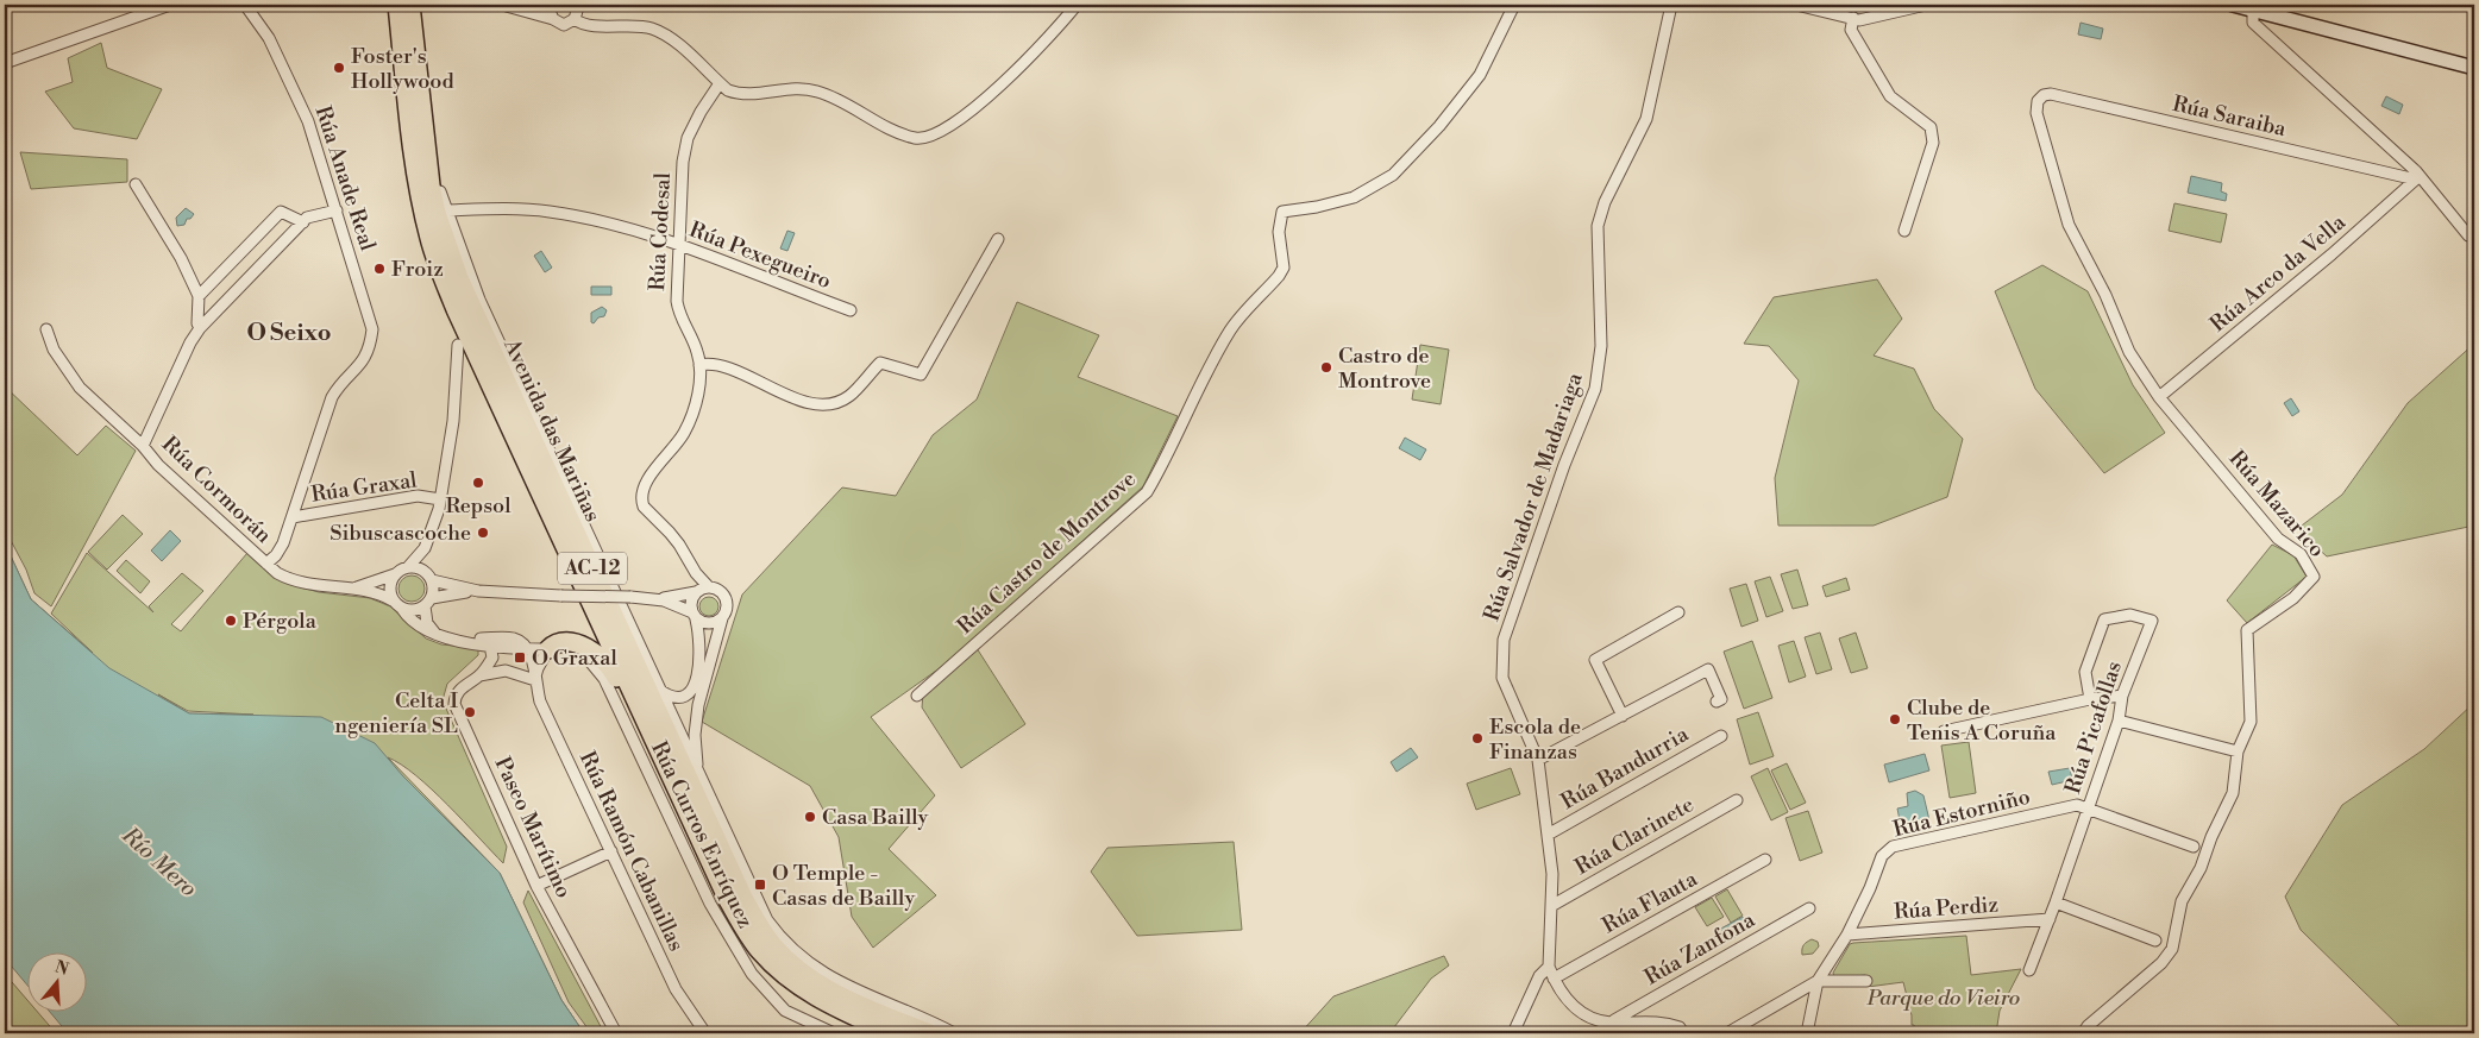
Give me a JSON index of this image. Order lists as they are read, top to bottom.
{
  "streets": {
    "highway": ["Avenida das Mariñas", "AC-12"],
    "street": [
      "Rúa Saraiba",
      "Rúa Anade Real",
      "Rúa Codesal",
      "Rúa Pexegueiro",
      "Rúa Arco da Vella",
      "Rúa Graxal",
      "Rúa Cormorán",
      "Rúa Salvador de Madariaga",
      "Rúa Mazarico",
      "Rúa Castro de Montrove",
      "Rúa Picafollas",
      "Rúa Bandurria",
      "Rúa Estorniño",
      "Paseo Marítimo",
      "Rúa Curros Enríquez",
      "Rúa Clarinete",
      "Rúa Ramón Cabanillas",
      "Rúa Flauta",
      "Rúa Perdiz",
      "Rúa Zanfona"
    ]
  },
  "crossings": [
    ["Rúa Saraiba", "Rúa Arco da Vella"],
    ["Rúa Saraiba", "Rúa Mazarico"],
    ["Rúa Anade Real", "Rúa Graxal"],
    ["Rúa Anade Real", "Rúa Cormorán"],
    ["Rúa Codesal", "Rúa Pexegueiro"],
    ["Rúa Arco da Vella", "Rúa Mazarico"],
    ["Rúa Graxal", "Rúa Cormorán"],
    ["Rúa Salvador de Madariaga", "Rúa Bandurria"],
    ["Rúa Salvador de Madariaga", "Rúa Clarinete"],
    ["Rúa Picafollas", "Rúa Estorniño"],
    ["Rúa Picafollas", "Rúa Perdiz"],
    ["Rúa Estorniño", "Rúa Perdiz"],
    ["Paseo Marítimo", "Rúa Curros Enríquez"],
    ["Rúa Curros Enríquez", "Rúa Ramón Cabanillas"]
  ],
  "districts": ["O Seixo"],
  "water": ["Río Mero"],
  "parks": ["Parque do Vieiro"],
  "places": {
    "other": [
      "Foster's Hollywood",
      "Froiz",
      "Castro de Montrove",
      "Repsol",
      "Sibuscascoche",
      "Pérgola",
      "Celta I ngeniería SL",
      "Clube de Tenis A Coruña",
      "Escola de Finanzas",
      "Casa Bailly"
    ],
    "transit": ["O Graxal", "O Temple - Casas de Bailly"]
  },
  "north": "top"
}
